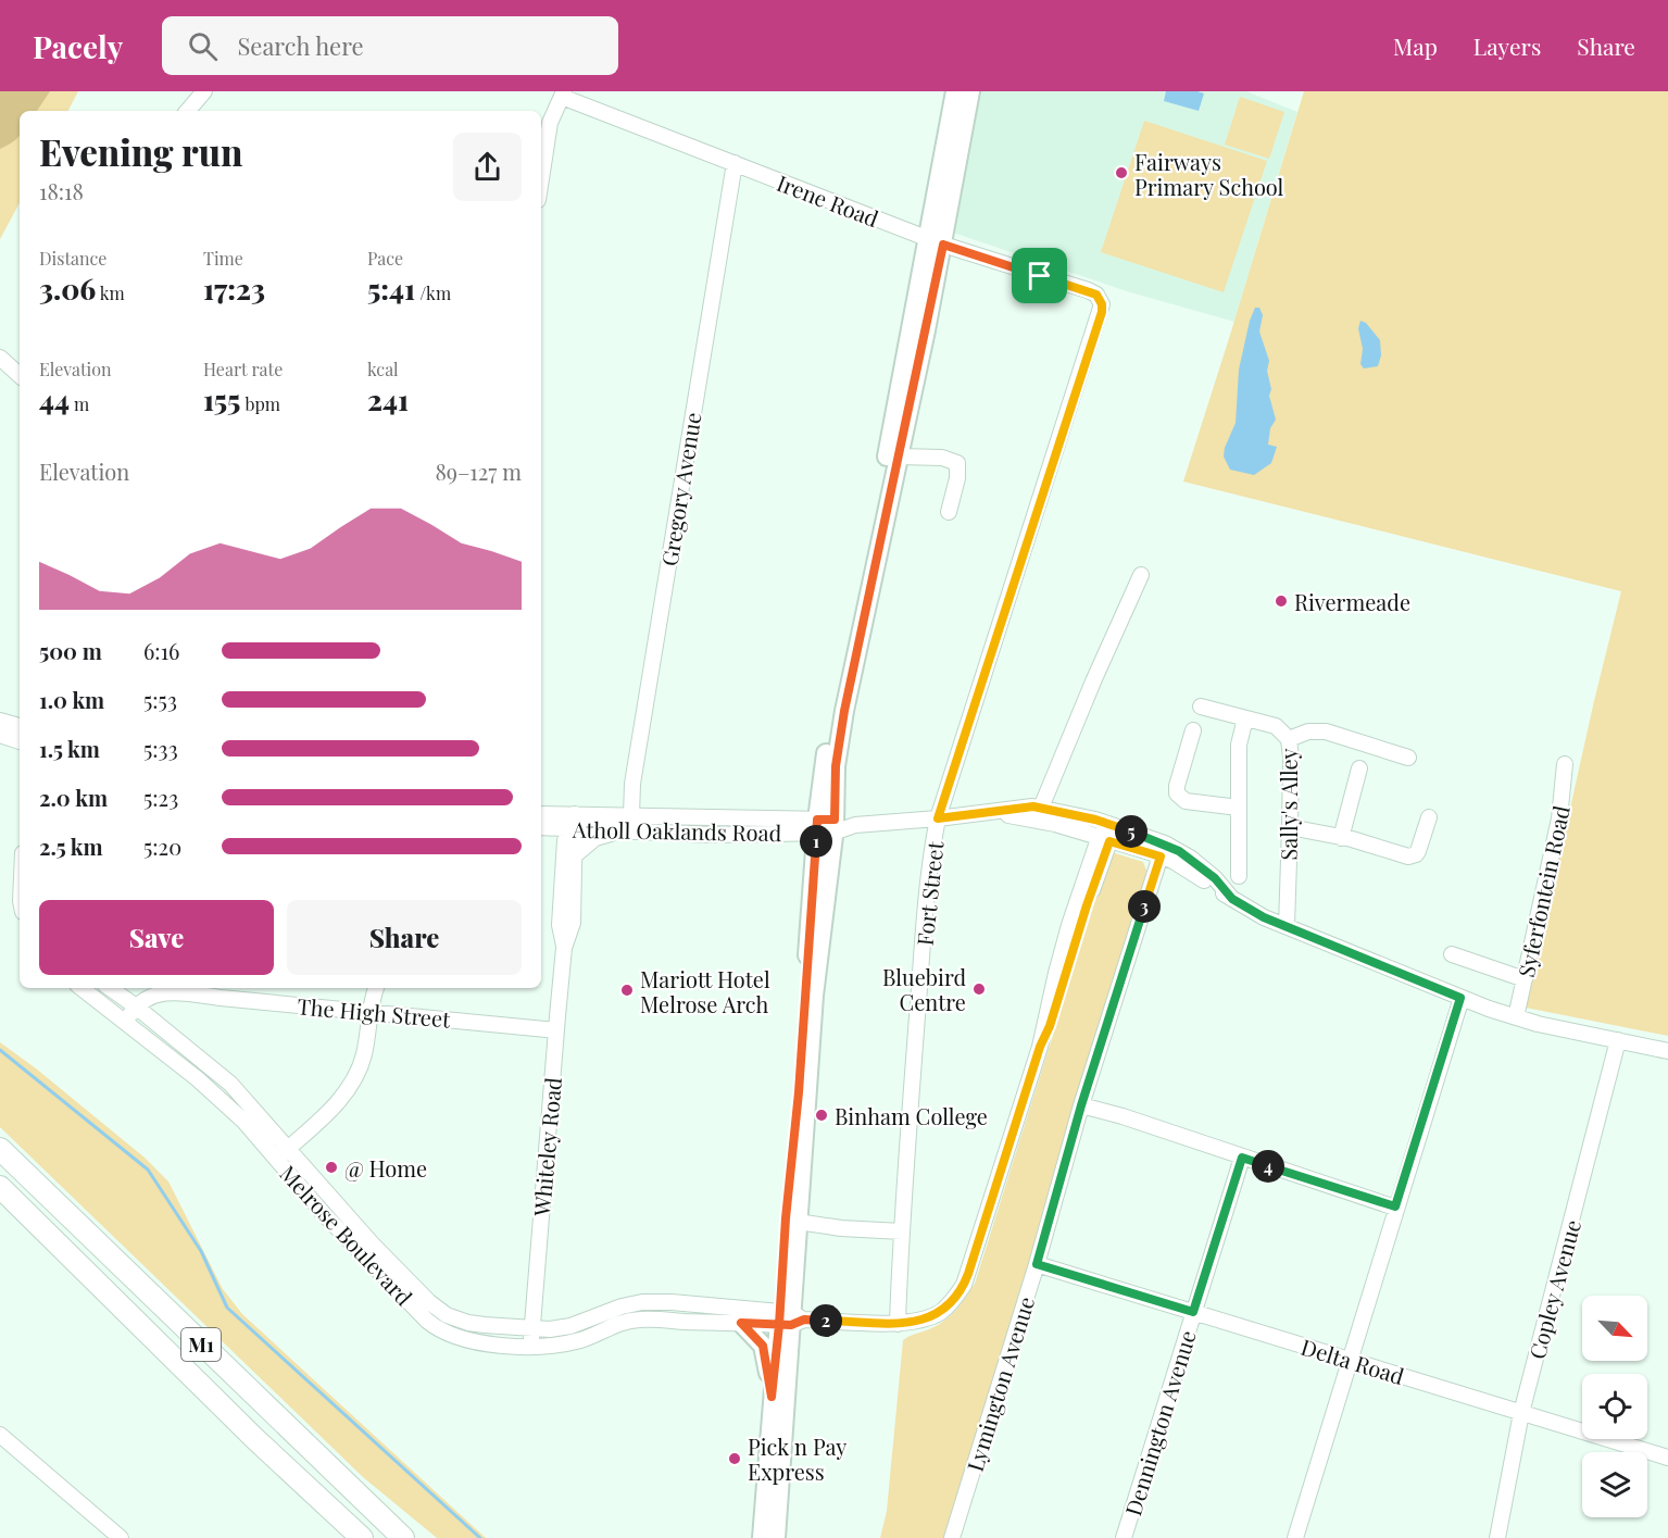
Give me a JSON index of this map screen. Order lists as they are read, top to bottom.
{
  "streets": {
    "highway": ["M1"],
    "street": [
      "Irene Road",
      "Gregory Avenue",
      "Sally's Alley",
      "Atholl Oaklands Road",
      "Syferfontein Road",
      "Fort Street",
      "The High Street",
      "Whiteley Road",
      "Melrose Boulevard",
      "Copley Avenue",
      "Delta Road",
      "Lymington Avenue",
      "Dennington Avenue"
    ]
  },
  "crossings": [
    ["Irene Road", "Gregory Avenue"],
    ["Irene Road", "Fort Street"],
    ["Gregory Avenue", "Atholl Oaklands Road"],
    ["Sally's Alley", "Atholl Oaklands Road"],
    ["Atholl Oaklands Road", "Syferfontein Road"],
    ["Atholl Oaklands Road", "Fort Street"],
    ["Atholl Oaklands Road", "Whiteley Road"],
    ["Atholl Oaklands Road", "Copley Avenue"],
    ["Atholl Oaklands Road", "Lymington Avenue"],
    ["The High Street", "Whiteley Road"],
    ["The High Street", "Melrose Boulevard"],
    ["Whiteley Road", "Melrose Boulevard"],
    ["Copley Avenue", "Delta Road"],
    ["Delta Road", "Lymington Avenue"],
    ["Delta Road", "Dennington Avenue"]
  ],
  "places": [
    "Fairways Primary School",
    "Rivermeade",
    "Bluebird Centre",
    "Mariott Hotel Melrose Arch",
    "Binham College",
    "@ Home",
    "Pick n Pay Express"
  ],
  "north": "bottom right",
  "page": {
    "header": "Pacely",
    "search": "Search here",
    "nav": ["Map", "Layers", "Share"],
    "heading": ["Evening run", "18:18"],
    "stats": [
      ["Distance", "3.06 km"],
      ["Time", "17:23"],
      ["Pace", "5:41 /km"],
      ["Elevation", "44 m"],
      ["Heart rate", "155 bpm"],
      ["kcal", "241"]
    ],
    "chart": ["Elevation", "89–127 m"],
    "list": [
      {
        "name": "500 m",
        "note": "6:16"
      },
      {
        "name": "1.0 km",
        "note": "5:53"
      },
      {
        "name": "1.5 km",
        "note": "5:33"
      },
      {
        "name": "2.0 km",
        "note": "5:23"
      },
      {
        "name": "2.5 km",
        "note": "5:20"
      }
    ],
    "pins": [
      "5",
      "1",
      "3",
      "4",
      "2"
    ],
    "buttons": ["Save", "Share"]
  }
}
